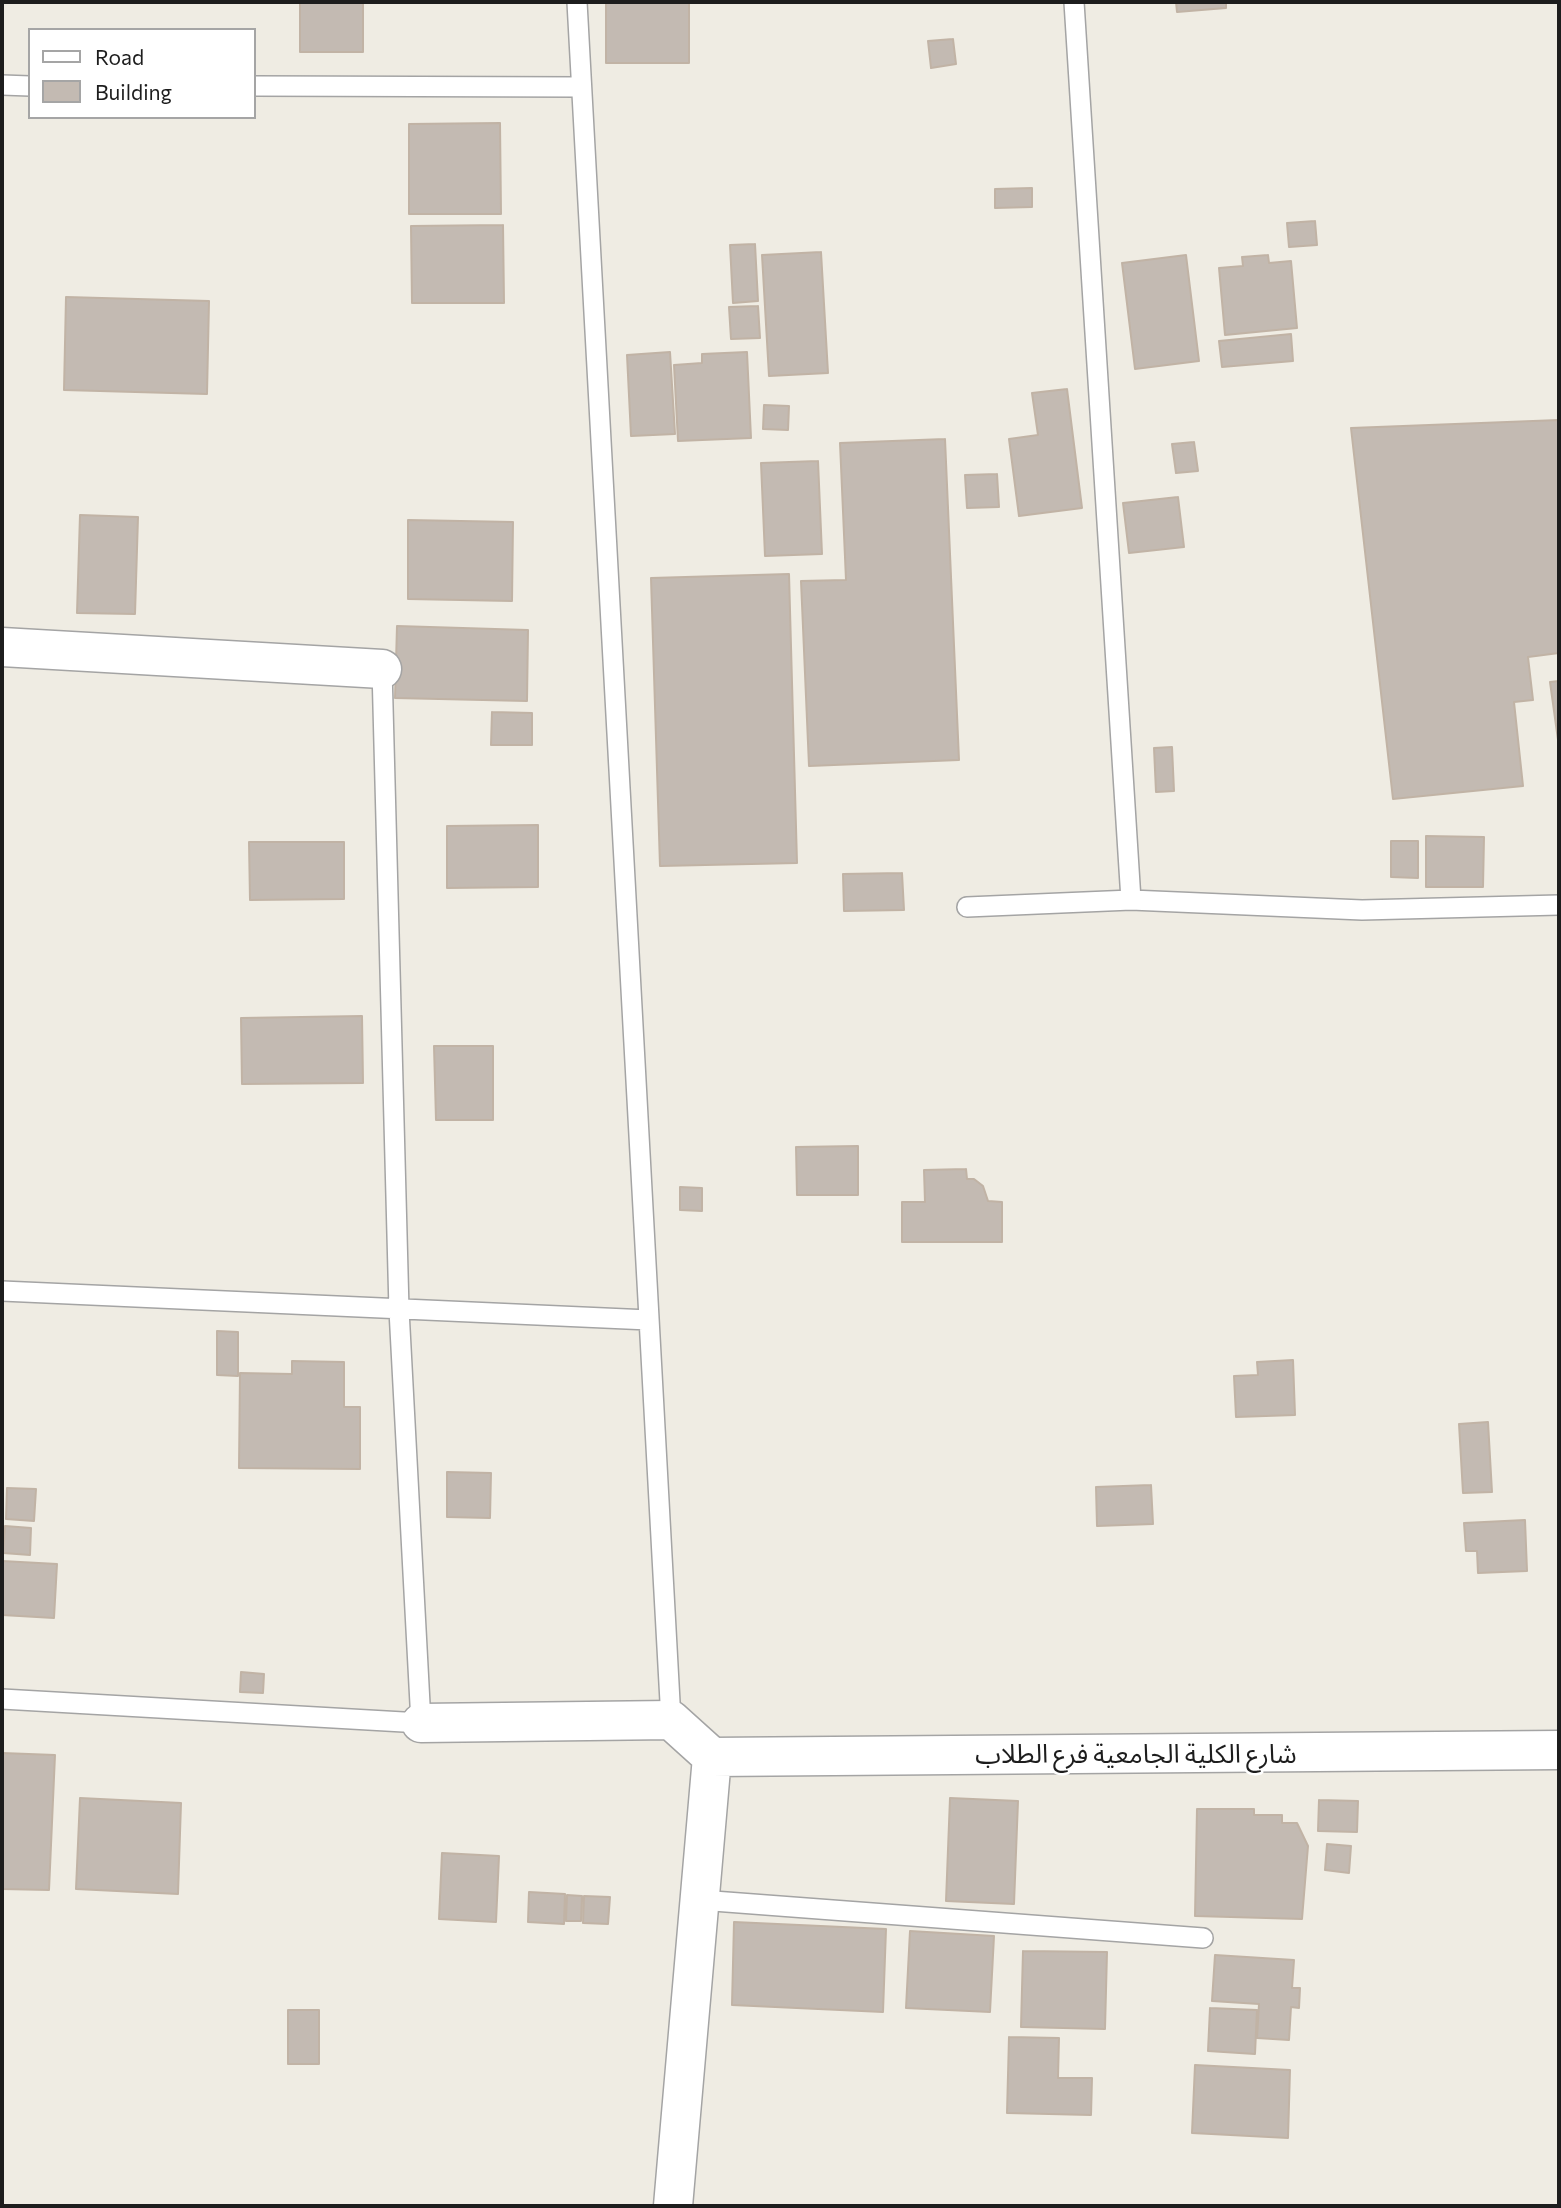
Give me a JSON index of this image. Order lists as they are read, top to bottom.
{
  "streets": {
    "street": ["شارع الكلية الجامعية فرع الطلاب"]
  },
  "legend": ["Road", "Building"]
}
